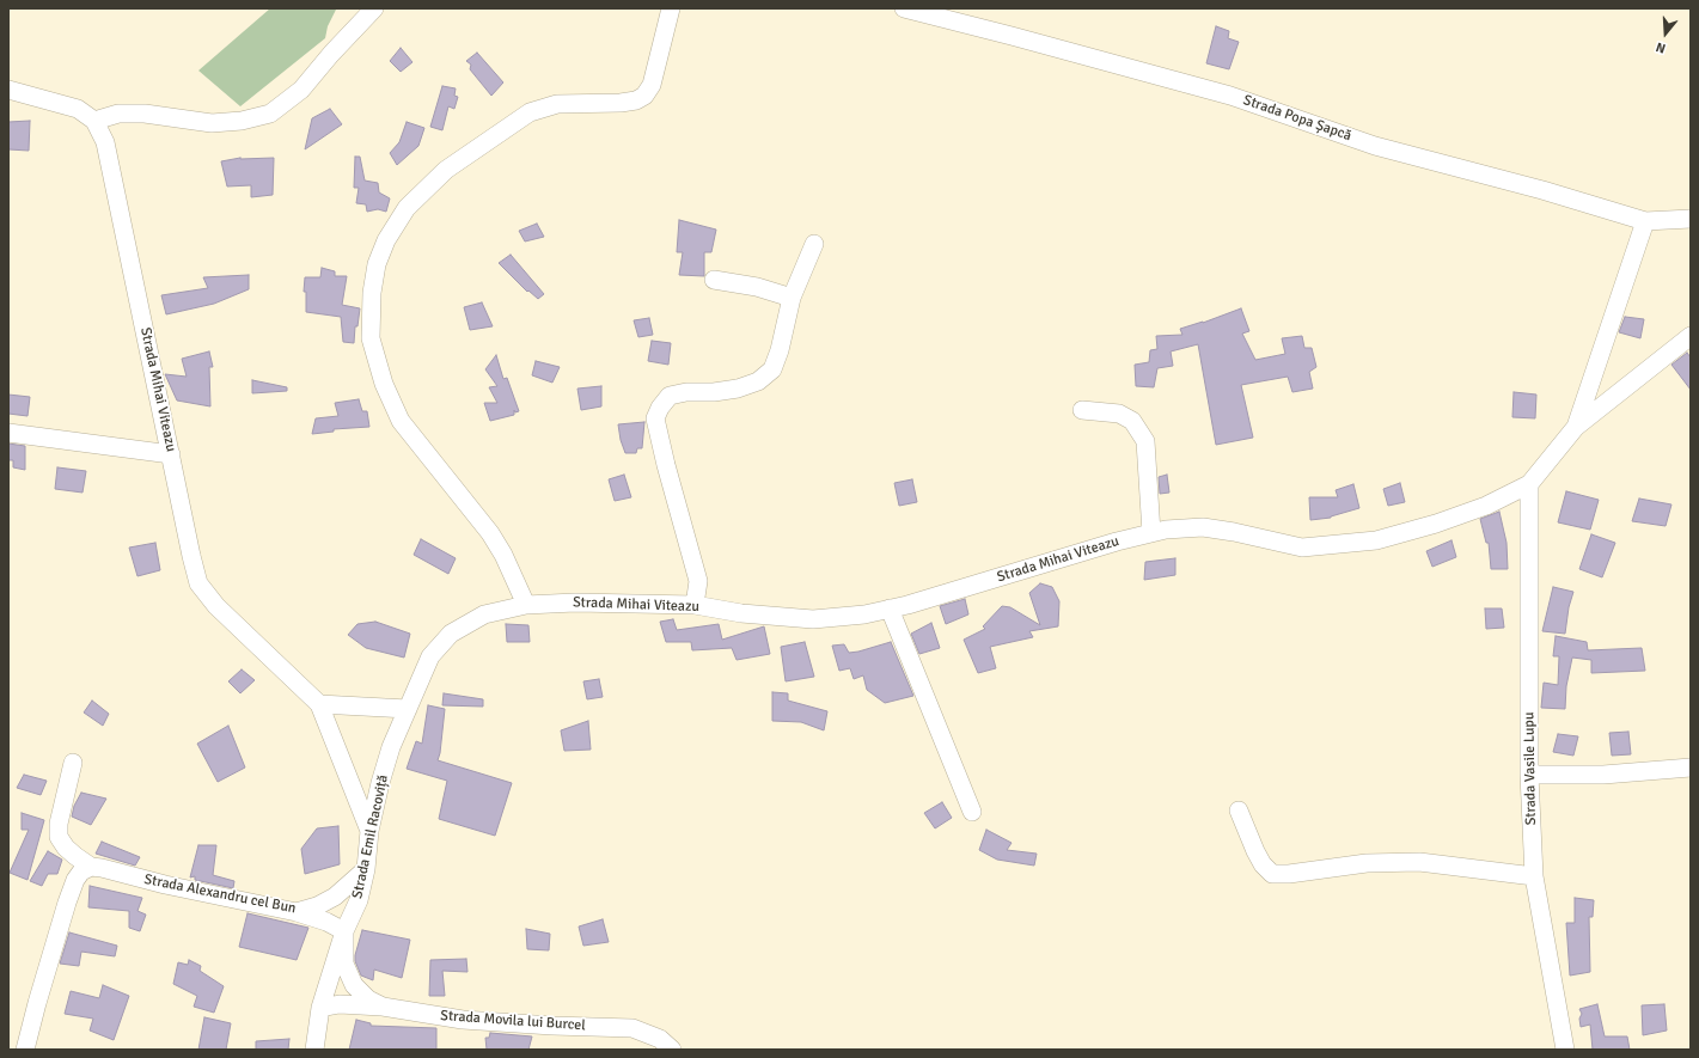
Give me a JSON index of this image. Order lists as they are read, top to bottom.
{
  "streets": {
    "street": [
      "Strada Popa Șapcă",
      "Strada Mihai Viteazu",
      "Strada Vasile Lupu",
      "Strada Emil Racoviță",
      "Strada Alexandru cel Bun",
      "Strada Movila lui Burcel"
    ]
  },
  "crossings": [
    ["Strada Mihai Viteazu", "Strada Vasile Lupu"],
    ["Strada Mihai Viteazu", "Strada Emil Racoviță"],
    ["Strada Emil Racoviță", "Strada Alexandru cel Bun"],
    ["Strada Emil Racoviță", "Strada Movila lui Burcel"]
  ],
  "north": "bottom"
}
